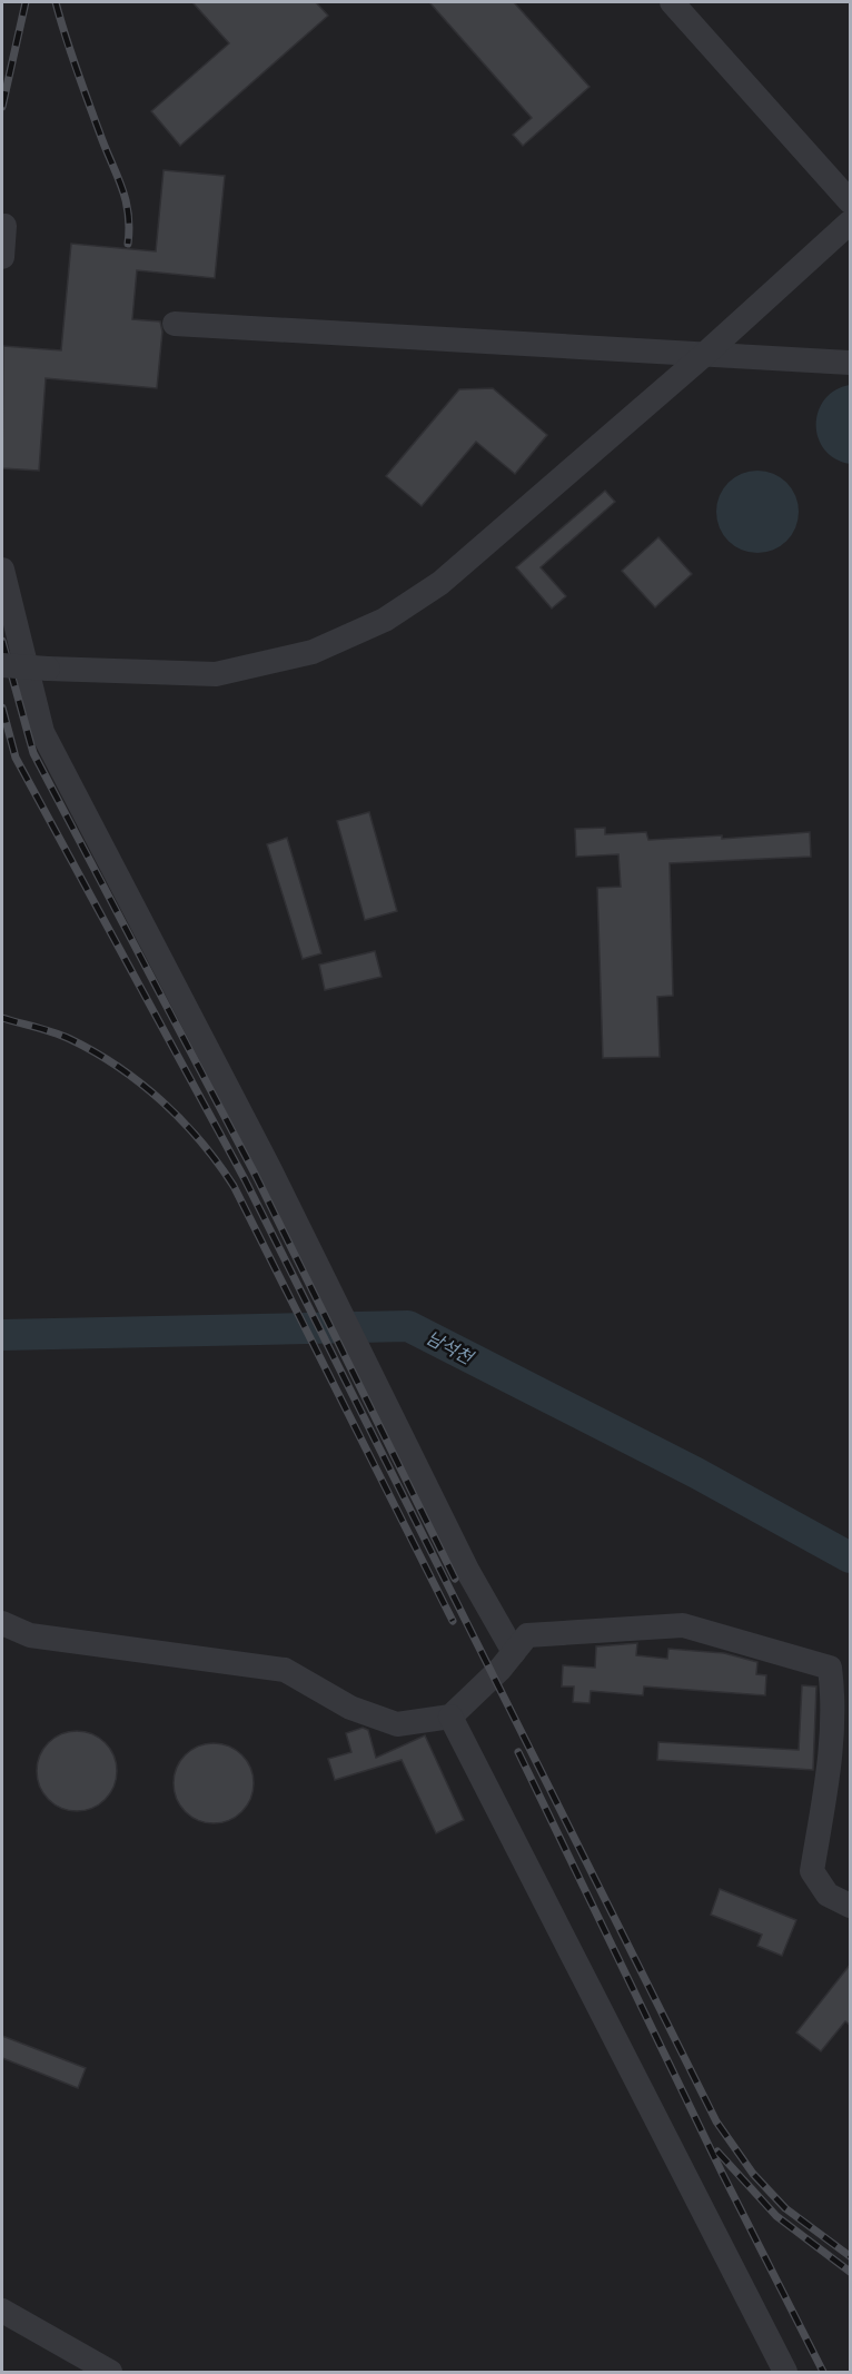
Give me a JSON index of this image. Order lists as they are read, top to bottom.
{
  "water": ["남석천"]
}
